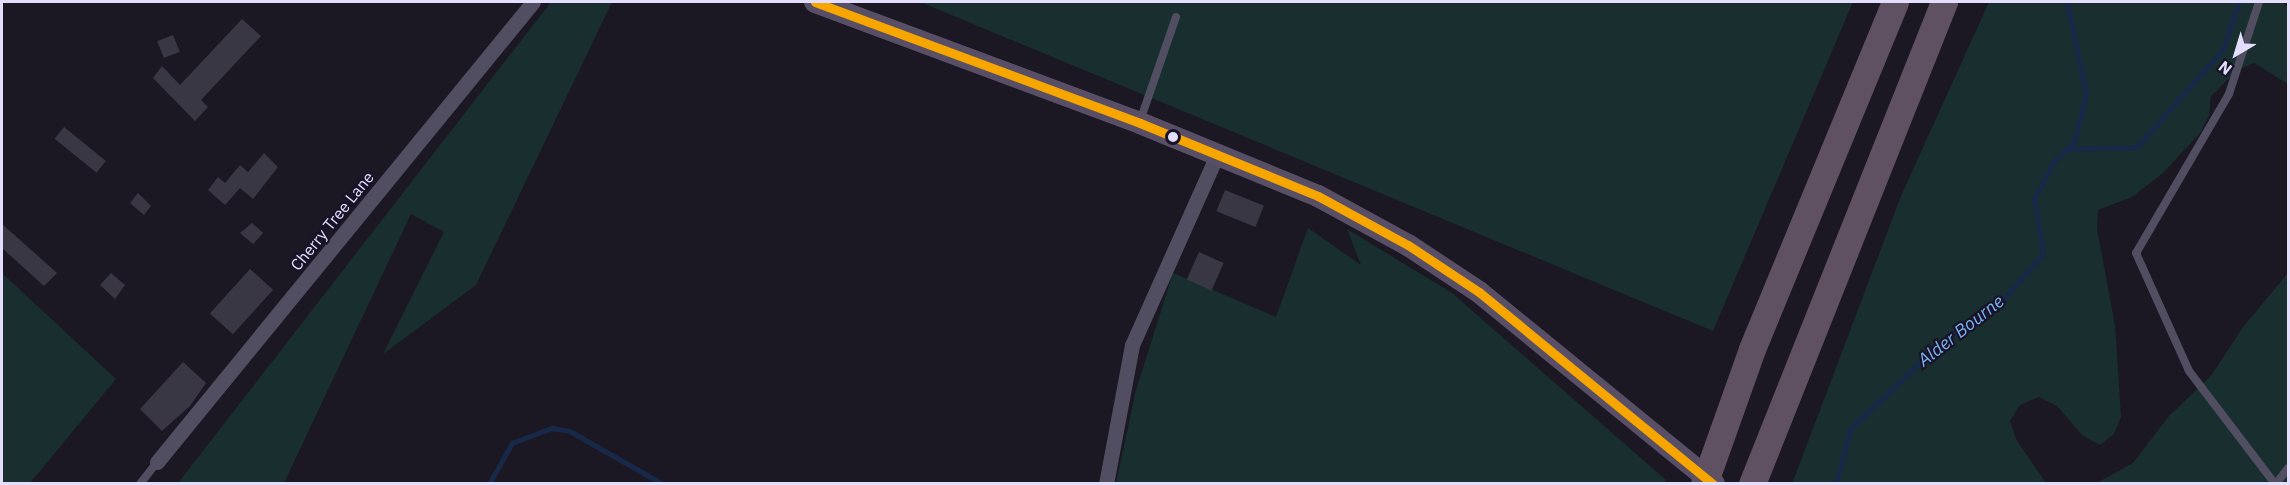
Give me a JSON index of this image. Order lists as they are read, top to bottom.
{
  "streets": {
    "street": ["Cherry Tree Lane"]
  },
  "water": ["Alder Bourne"],
  "north": "bottom left"
}
